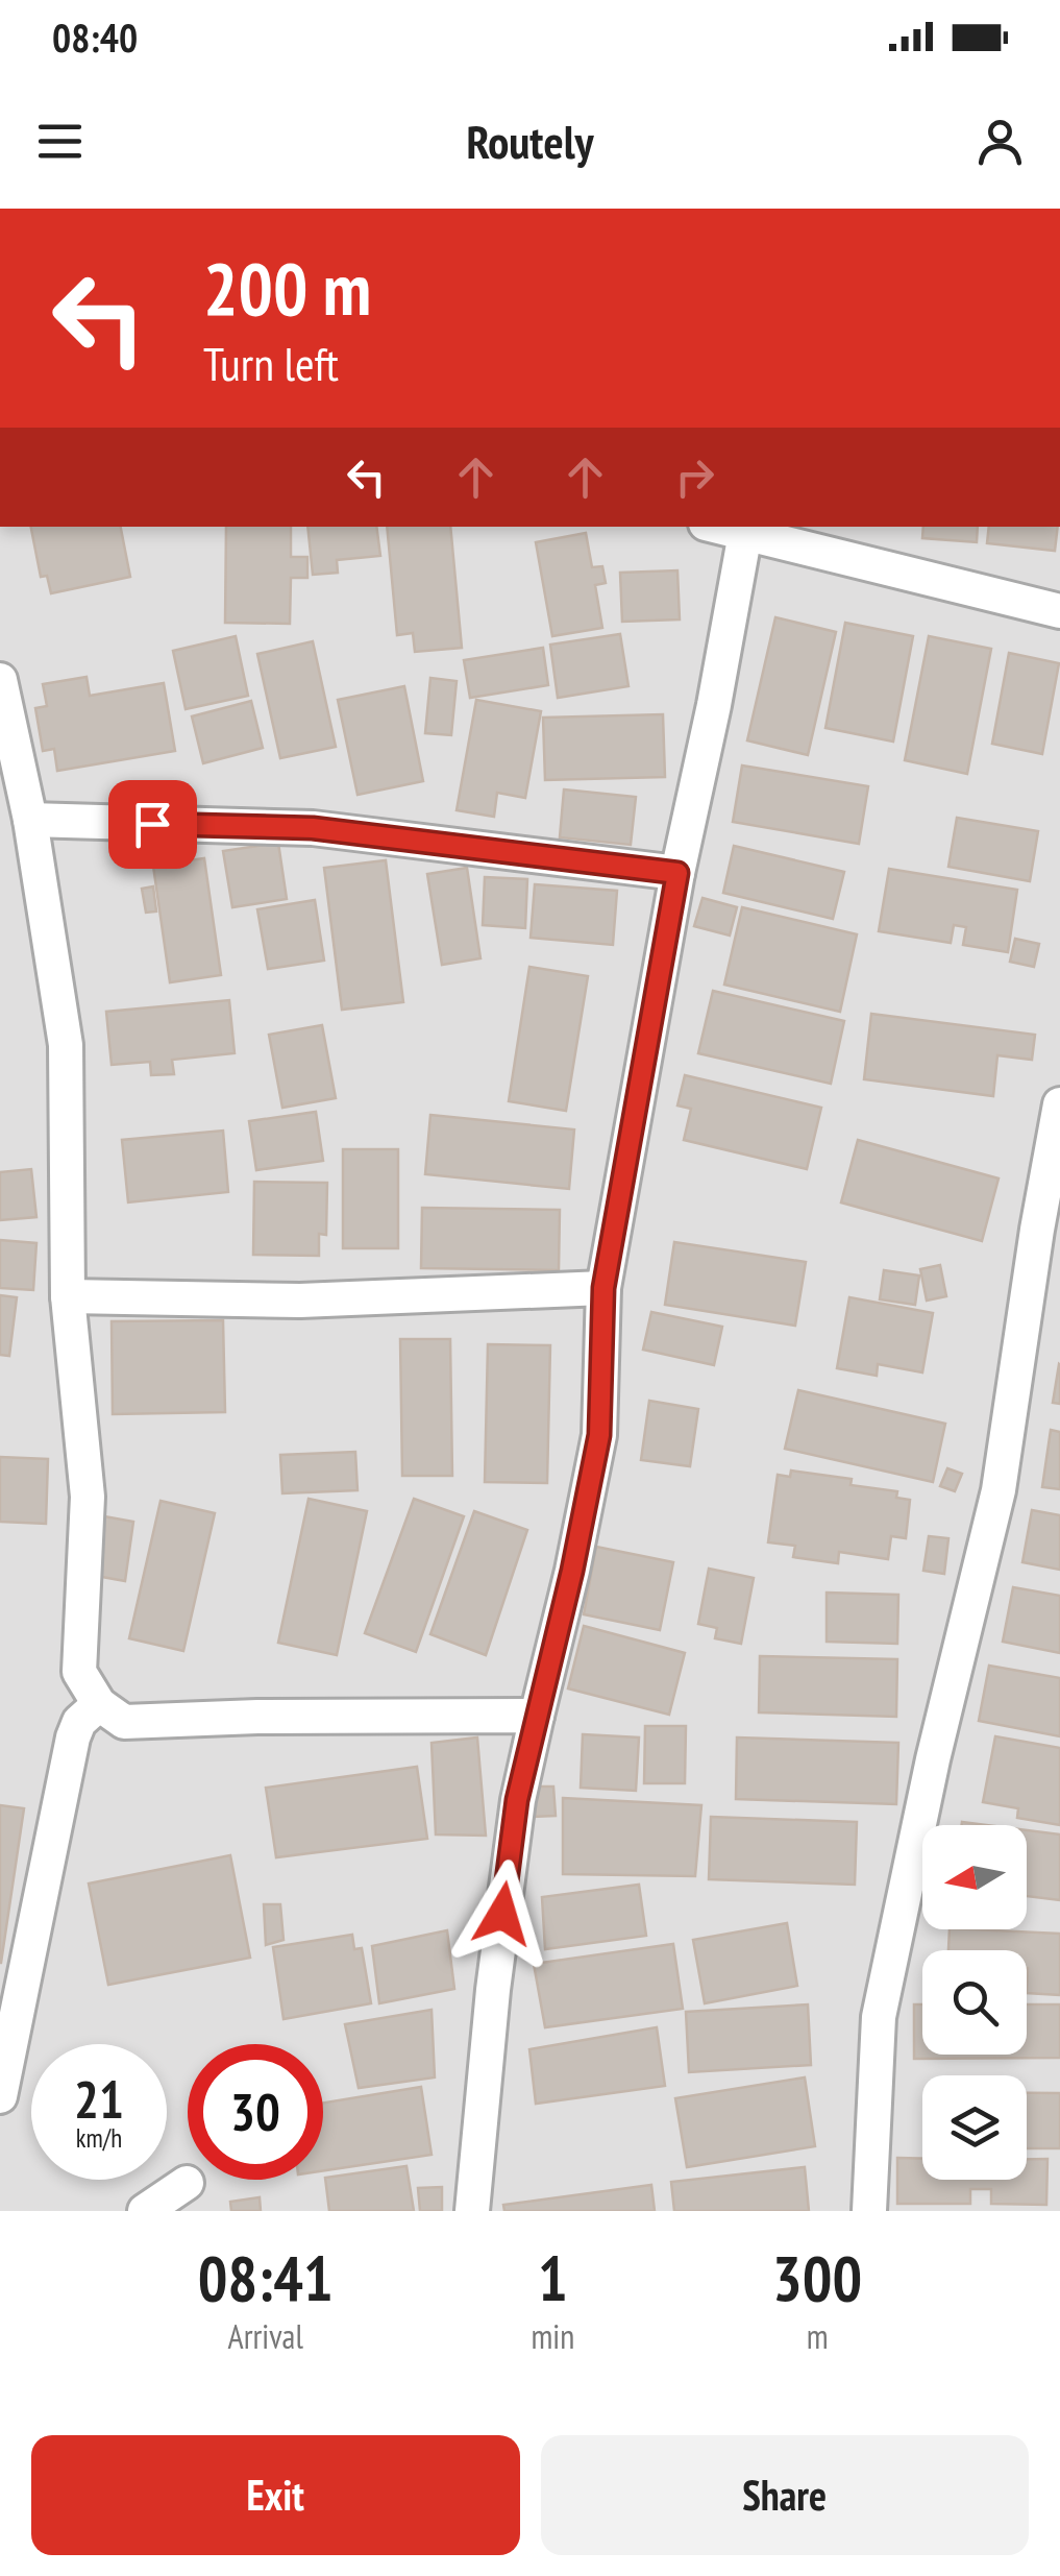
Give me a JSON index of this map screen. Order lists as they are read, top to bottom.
{
  "north": "left",
  "page": {
    "status": "08:40",
    "header": "Routely",
    "turn": ["200 m", "Turn left"],
    "speed": "21 km/h",
    "limit": "30",
    "eta": [
      "08:41",
      "Arrival",
      "1",
      "min",
      "300",
      "m"
    ],
    "buttons": ["Exit", "Share"]
  }
}
